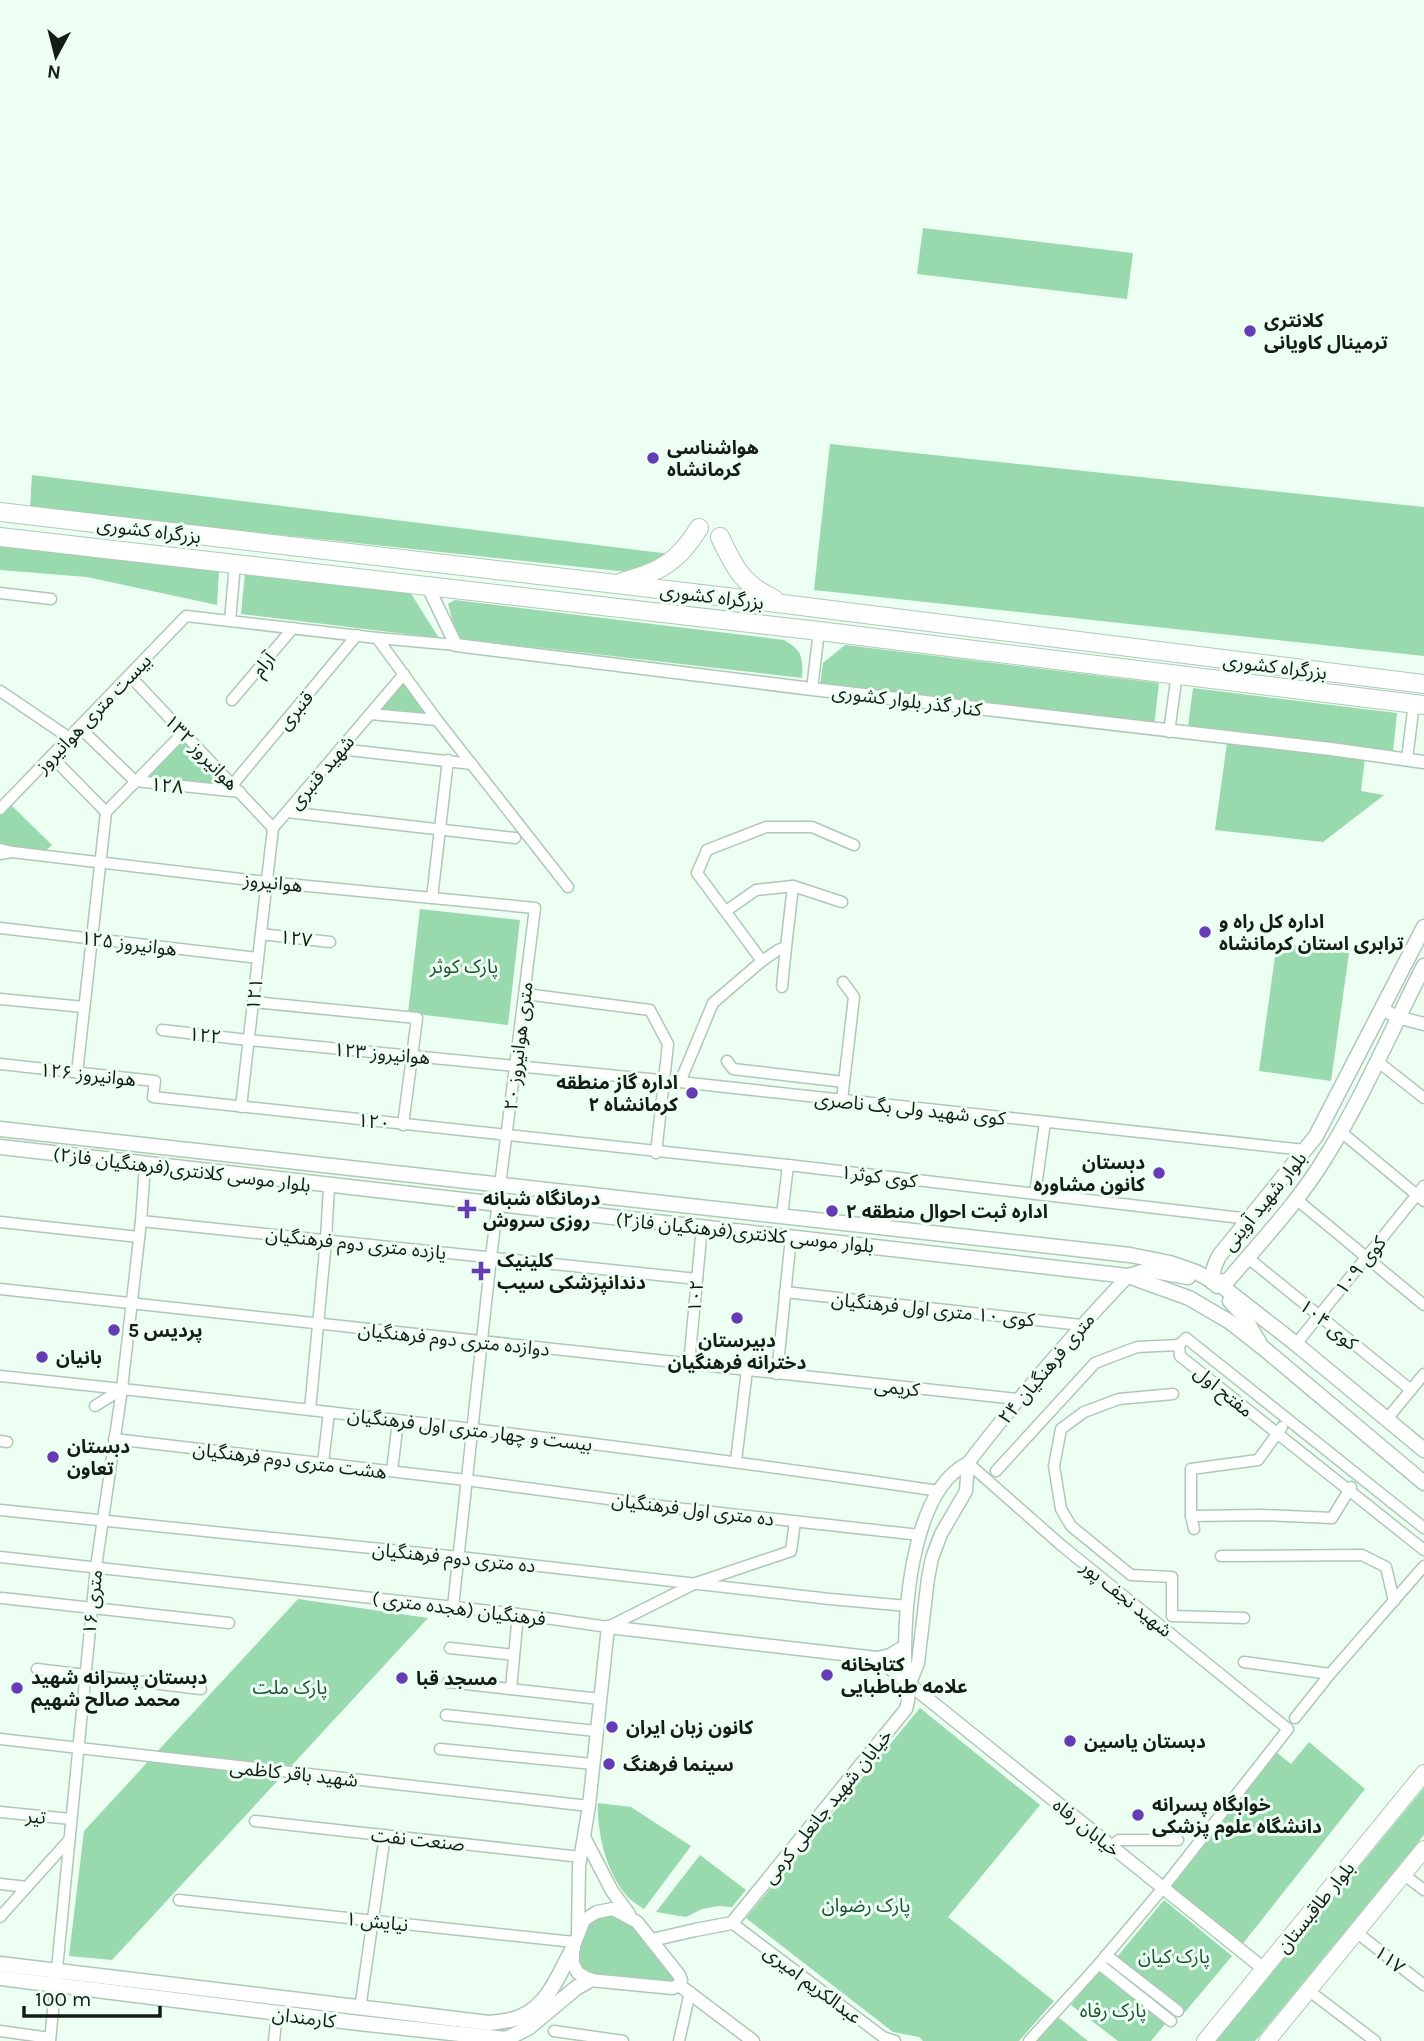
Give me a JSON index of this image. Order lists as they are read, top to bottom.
{
  "streets": {
    "highway": ["بزرگراه کشوری"],
    "main road": [
      "بلوار موسی کلانتری(فرهنگیان فاز۲)",
      "بلوار شهید آوینی",
      "بلوار طاقبستان",
      "کارمندان"
    ],
    "street": [
      "آرام",
      "کنار گذر بلوار کشوری",
      "قنبری",
      "بیست متری هوانیروز",
      "هوانیروز ۱۳۲",
      "شهید قنبری",
      "۱۲۸",
      "هوانیروز",
      "۱۲۷",
      "هوانیروز ۱۲۵",
      "۱۲۱",
      "۱۲۲",
      "۲۰ متری هوانیروز",
      "۱۲۳ هوانیروز",
      "هوانیروز ۱۲۶",
      "کوی شهید ولی بگ ناصری",
      "۱۲۰",
      "کوی کوثر۱",
      "یازده متری دوم فرهنگیان",
      "کوی ۱۰۹",
      "۱۰۲",
      "کوی ۱۰ متری اول فرهنگیان",
      "کوی ۱۰۴",
      "دوازده متری دوم فرهنگیان",
      "۲۴ متری فرهنگیان",
      "کریمی",
      "مفتح اول",
      "بیست و چهار متری اول فرهنگیان",
      "هشت متری دوم فرهنگیان",
      "ده متری اول فرهنگیان",
      "ده متری دوم فرهنگیان",
      "شهید نجف پور",
      "۱۶ متری",
      "فرهنگیان (هجده متری )",
      "شهید باقر کاظمی",
      "خیابان شهید جانعلی کرمی",
      "تیر",
      "خیابان رفاه",
      "صنعت نفت",
      "نیایش ۱",
      "۱۱۷",
      "عبدالکریم امیری"
    ]
  },
  "crossings": [
    ["قنبری", "هوانیروز ۱۳۲"],
    ["قنبری", "۱۲۸"],
    ["بیست متری هوانیروز", "هوانیروز ۱۳۲"],
    ["هوانیروز ۱۳۲", "شهید قنبری"],
    ["هوانیروز ۱۳۲", "۱۲۸"],
    ["شهید قنبری", "هوانیروز"],
    ["شهید قنبری", "۱۲۱"],
    ["هوانیروز", "۱۲۱"],
    ["هوانیروز", "۲۰ متری هوانیروز"],
    ["۱۲۷", "۱۲۱"],
    ["هوانیروز ۱۲۵", "۱۲۱"],
    ["۱۲۱", "۱۲۲"],
    ["۱۲۱", "۱۲۳ هوانیروز"],
    ["۱۲۱", "هوانیروز ۱۲۶"],
    ["۱۲۱", "۱۲۰"],
    ["۱۲۲", "۱۲۳ هوانیروز"],
    ["۲۰ متری هوانیروز", "۱۲۳ هوانیروز"],
    ["۲۰ متری هوانیروز", "کوی شهید ولی بگ ناصری"],
    ["۲۰ متری هوانیروز", "۱۲۰"],
    ["۲۰ متری هوانیروز", "بلوار موسی کلانتری(فرهنگیان فاز۲)"],
    ["۲۰ متری هوانیروز", "کوی کوثر۱"],
    ["۲۰ متری هوانیروز", "یازده متری دوم فرهنگیان"],
    ["۲۰ متری هوانیروز", "دوازده متری دوم فرهنگیان"],
    ["۲۰ متری هوانیروز", "بیست و چهار متری اول فرهنگیان"],
    ["۲۰ متری هوانیروز", "هشت متری دوم فرهنگیان"],
    ["۲۰ متری هوانیروز", "ده متری اول فرهنگیان"],
    ["۲۰ متری هوانیروز", "ده متری دوم فرهنگیان"],
    ["۲۰ متری هوانیروز", "فرهنگیان (هجده متری )"],
    ["۱۲۳ هوانیروز", "کوی شهید ولی بگ ناصری"],
    ["هوانیروز ۱۲۶", "۱۲۰"],
    ["کوی شهید ولی بگ ناصری", "بلوار شهید آوینی"],
    ["۱۲۰", "کوی کوثر۱"],
    ["بلوار موسی کلانتری(فرهنگیان فاز۲)", "بلوار شهید آوینی"],
    ["بلوار موسی کلانتری(فرهنگیان فاز۲)", "کوی ۱۰۹"],
    ["بلوار موسی کلانتری(فرهنگیان فاز۲)", "۱۰۲"],
    ["بلوار موسی کلانتری(فرهنگیان فاز۲)", "۲۴ متری فرهنگیان"],
    ["بلوار موسی کلانتری(فرهنگیان فاز۲)", "۱۶ متری"],
    ["کوی کوثر۱", "بلوار شهید آوینی"],
    ["بلوار شهید آوینی", "کوی ۱۰۴"],
    ["یازده متری دوم فرهنگیان", "۱۰۲"],
    ["یازده متری دوم فرهنگیان", "۱۶ متری"],
    ["کوی ۱۰۹", "کوی ۱۰۴"],
    ["۱۰۲", "دوازده متری دوم فرهنگیان"],
    ["کوی ۱۰ متری اول فرهنگیان", "۲۴ متری فرهنگیان"],
    ["دوازده متری دوم فرهنگیان", "کریمی"],
    ["دوازده متری دوم فرهنگیان", "۱۶ متری"],
    ["۲۴ متری فرهنگیان", "کریمی"],
    ["۲۴ متری فرهنگیان", "بیست و چهار متری اول فرهنگیان"],
    ["۲۴ متری فرهنگیان", "ده متری اول فرهنگیان"],
    ["۲۴ متری فرهنگیان", "ده متری دوم فرهنگیان"],
    ["۲۴ متری فرهنگیان", "شهید نجف پور"],
    ["۲۴ متری فرهنگیان", "خیابان شهید جانعلی کرمی"],
    ["۲۴ متری فرهنگیان", "خیابان رفاه"],
    ["بیست و چهار متری اول فرهنگیان", "۱۶ متری"],
    ["هشت متری دوم فرهنگیان", "ده متری اول فرهنگیان"],
    ["هشت متری دوم فرهنگیان", "۱۶ متری"],
    ["ده متری دوم فرهنگیان", "۱۶ متری"],
    ["شهید نجف پور", "خیابان رفاه"],
    ["۱۶ متری", "فرهنگیان (هجده متری )"],
    ["۱۶ متری", "شهید باقر کاظمی"],
    ["۱۶ متری", "تیر"],
    ["۱۶ متری", "کارمندان"],
    ["خیابان شهید جانعلی کرمی", "خیابان رفاه"],
    ["خیابان شهید جانعلی کرمی", "عبدالکریم امیری"],
    ["خیابان رفاه", "بلوار طاقبستان"],
    ["نیایش ۱", "کارمندان"]
  ],
  "parks": [
    "پارک کوثر",
    "پارک ملت",
    "پارک رضوان",
    "پارک کیان",
    "پارک رفاه"
  ],
  "places": {
    "other": [
      "کلانتری ترمینال کاویانی",
      "هواشناسی کرمانشاه",
      "اداره کل راه و ترابری استان کرمانشاه",
      "اداره گاز منطقه ۲ کرمانشاه",
      "دبستان کانون مشاوره",
      "اداره ثبت احوال منطقه ۲",
      "دبیرستان دخترانه فرهنگیان",
      "پردیس 5",
      "بانیان",
      "دبستان تعاون",
      "کتابخانه علامه طباطبایی",
      "مسجد قبا",
      "دبستان پسرانه شهید محمد صالح شهیم",
      "کانون زبان ایران",
      "دبستان یاسین",
      "سینما فرهنگ",
      "خوابگاه پسرانه دانشگاه علوم پزشکی"
    ],
    "health": ["درمانگاه شبانه روزی سروش", "کلینیک دندانپزشکی سیب"]
  },
  "scale_bar": "100 m",
  "north": "bottom"
}
